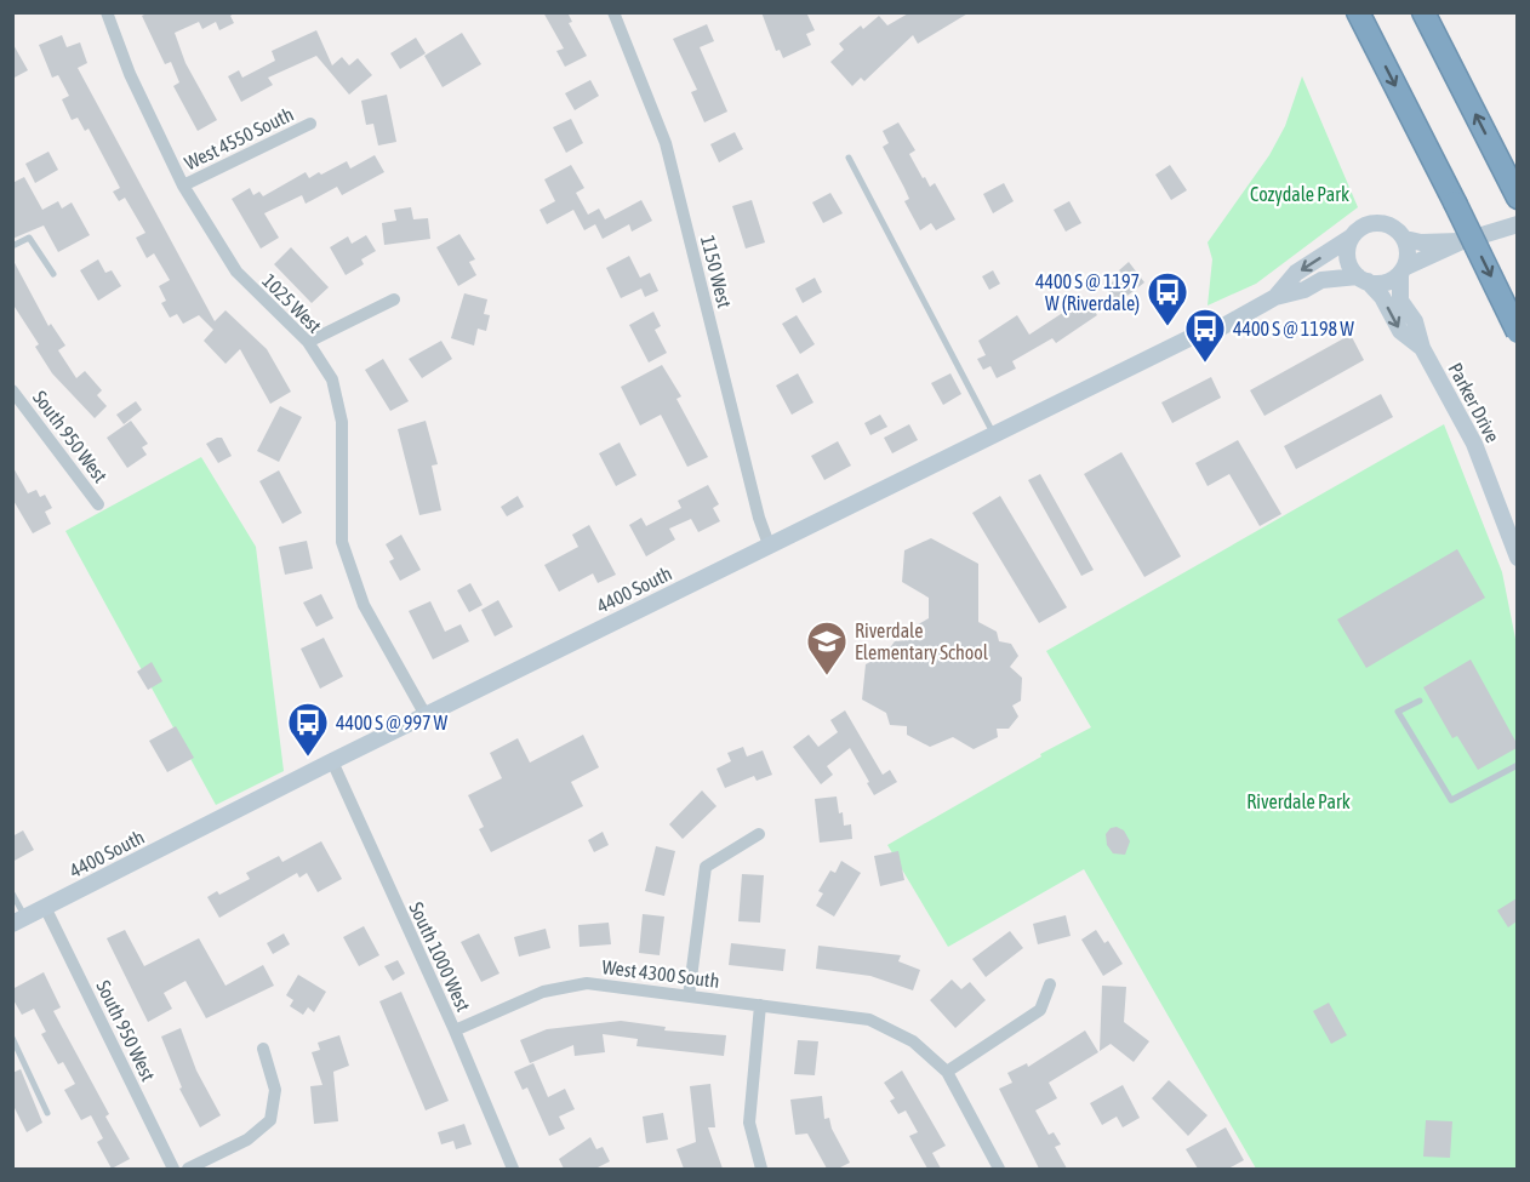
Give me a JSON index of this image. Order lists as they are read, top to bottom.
{
  "streets": {
    "street": [
      "West 4550 South",
      "1150 West",
      "1025 West",
      "Parker Drive",
      "South 950 West",
      "4400 South",
      "South 1000 West",
      "West 4300 South"
    ]
  },
  "crossings": [
    ["West 4550 South", "1025 West"],
    ["1150 West", "4400 South"],
    ["1025 West", "4400 South"],
    ["South 950 West", "4400 South"],
    ["4400 South", "South 1000 West"],
    ["South 1000 West", "West 4300 South"]
  ],
  "parks": ["Cozydale Park", "Riverdale Park"],
  "places": {
    "bus stop": ["4400 S @ 1197 W (Riverdale)", "4400 S @ 1198 W", "4400 S @ 997 W"],
    "school or university": ["Riverdale Elementary School"]
  }
}
